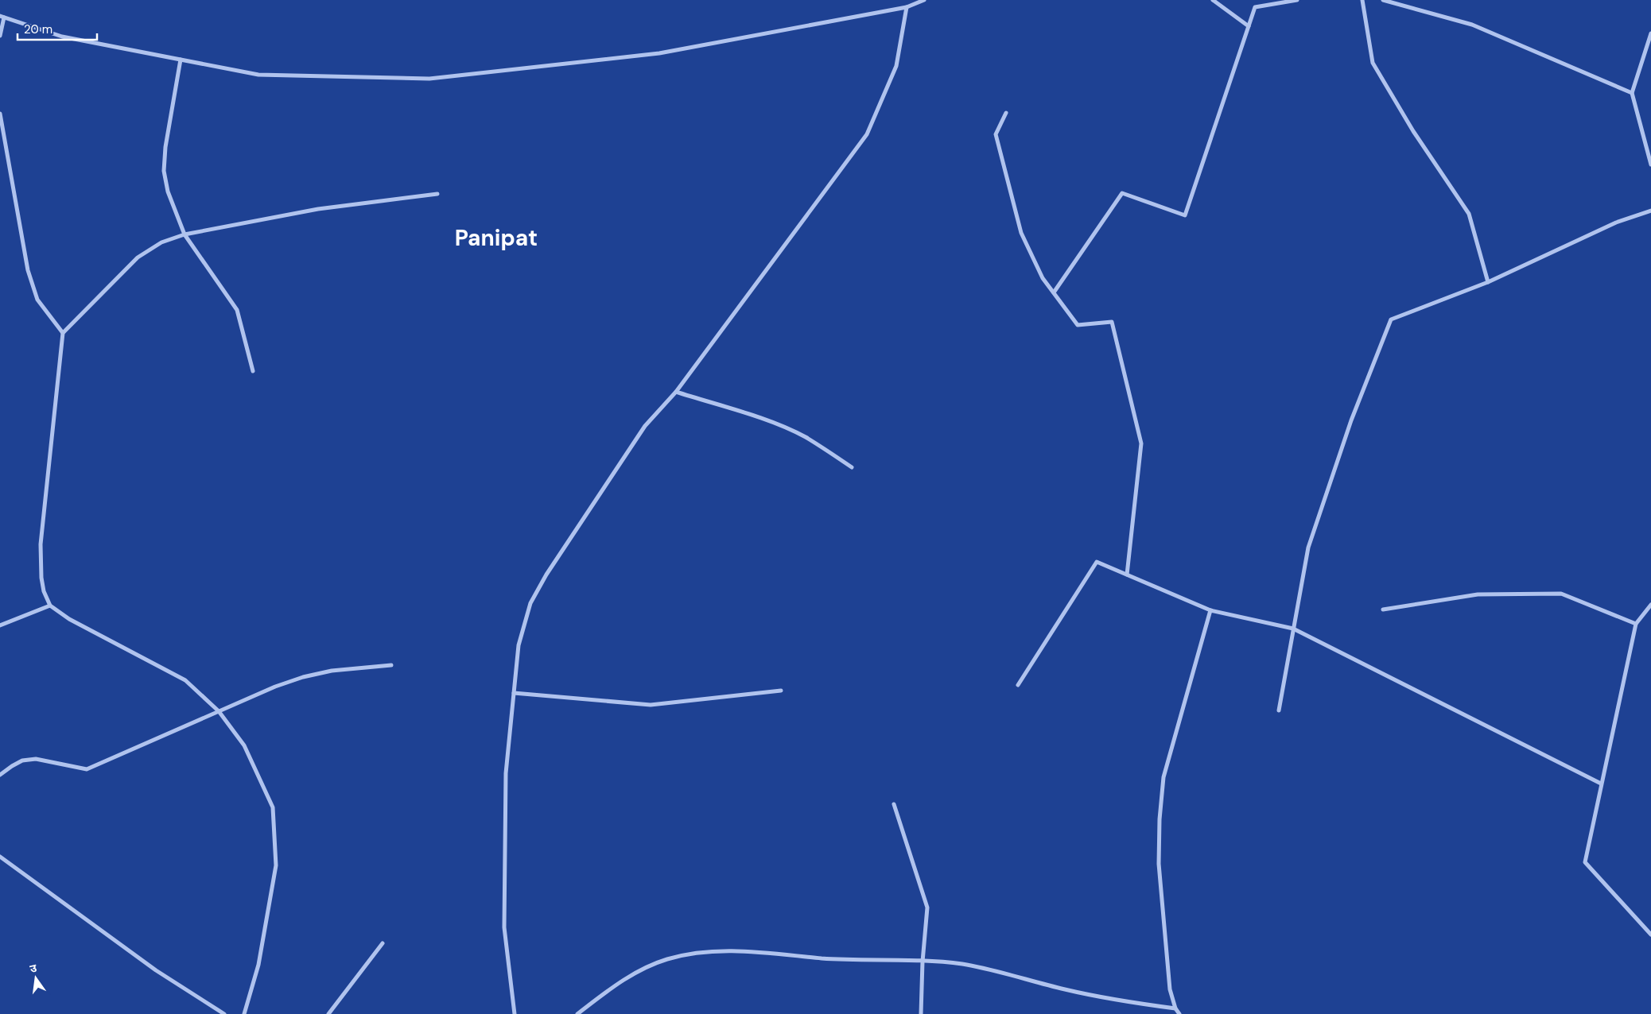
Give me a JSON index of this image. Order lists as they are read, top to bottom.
{
  "districts": ["Panipat"],
  "scale_bar": "20 m",
  "north": "top"
}
